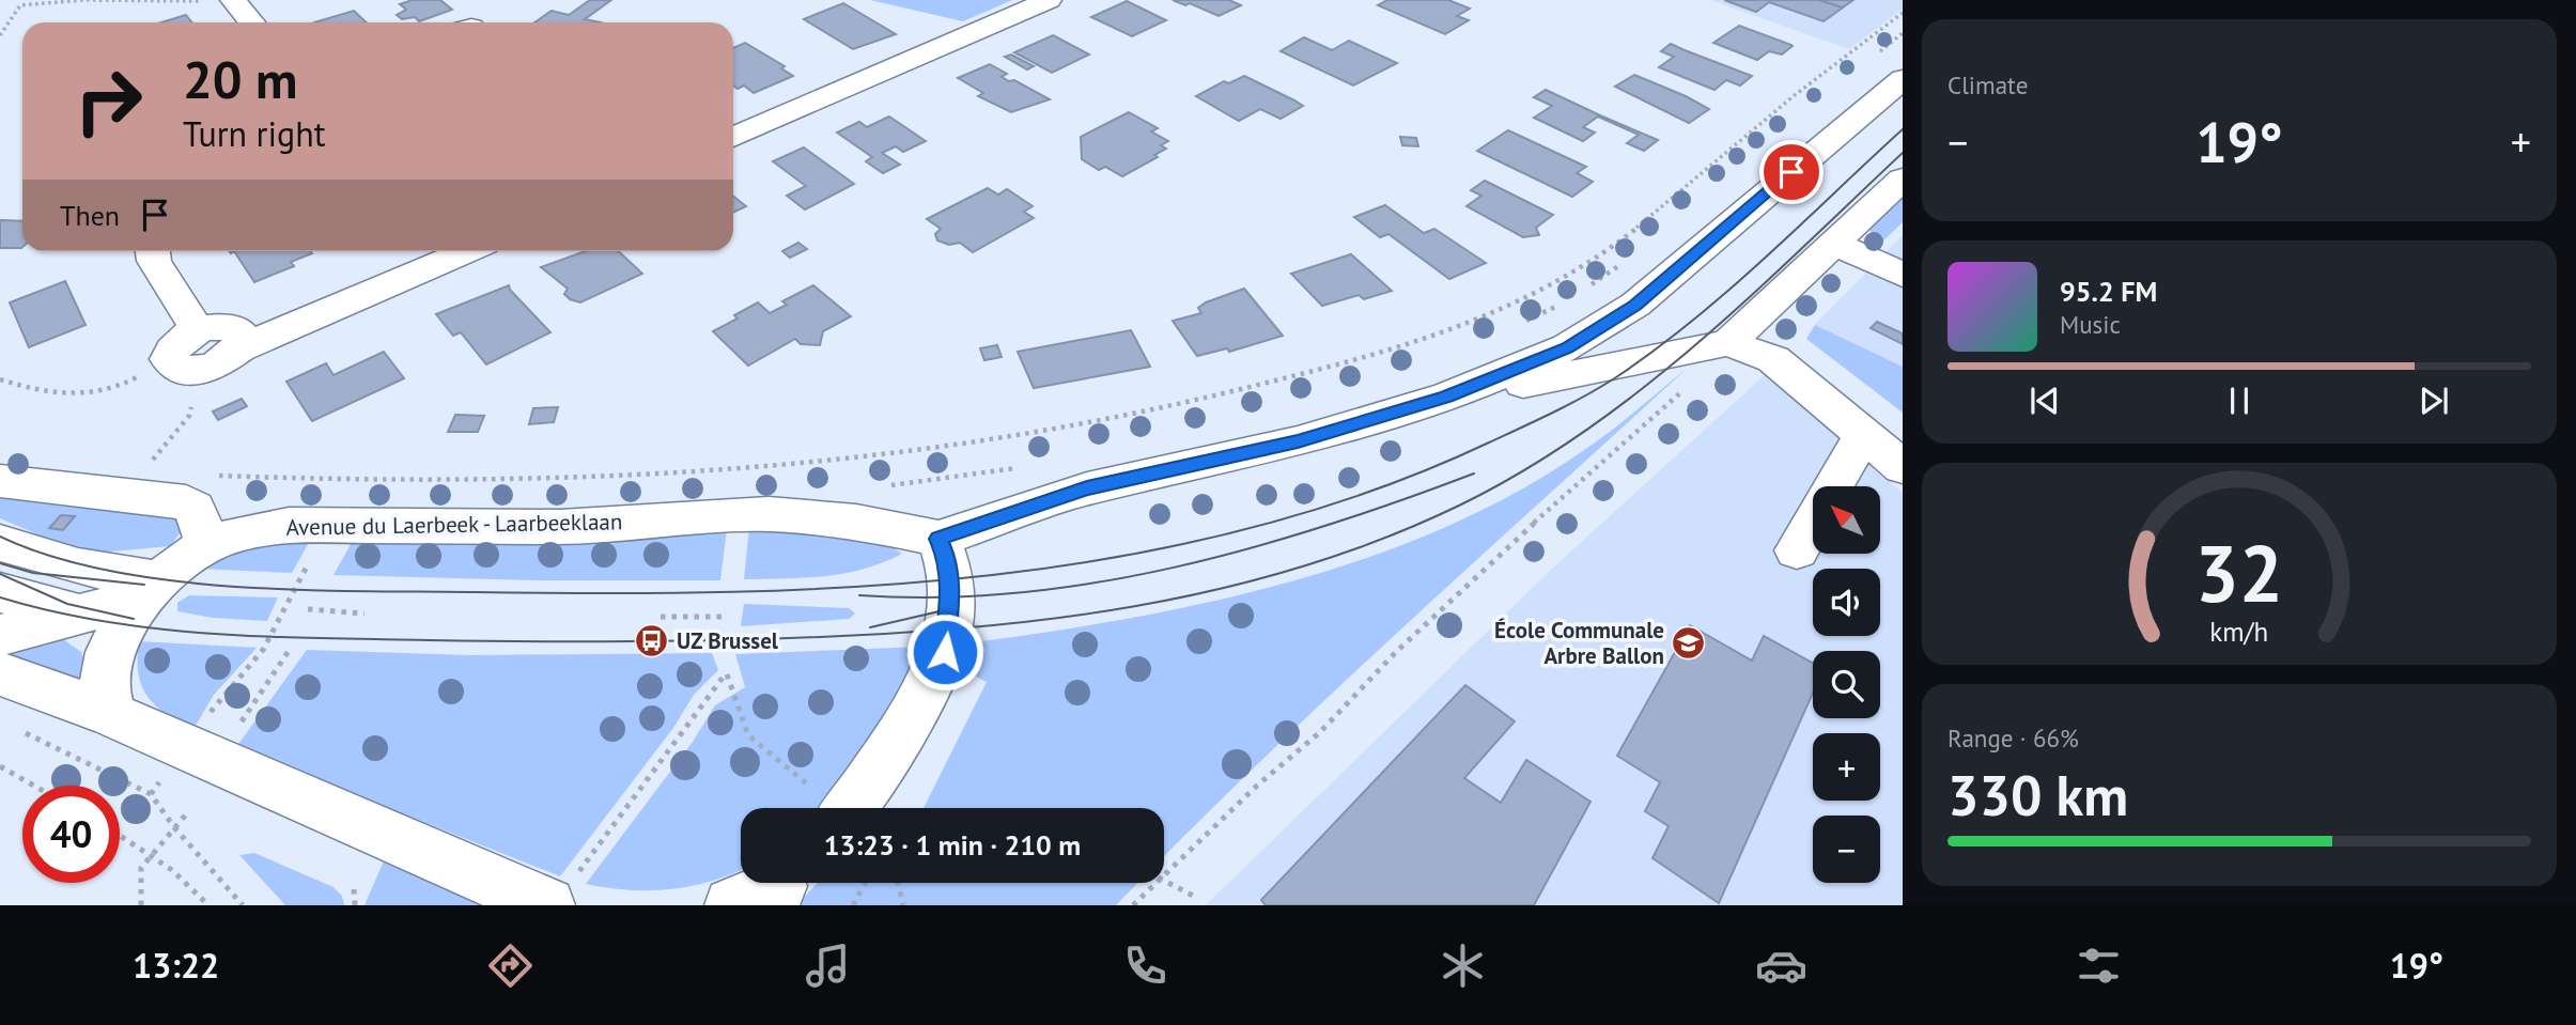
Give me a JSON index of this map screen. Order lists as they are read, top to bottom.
{
  "streets": {
    "street": ["Avenue du Laerbeek - Laarbeeklaan"]
  },
  "places": {
    "bus stop": ["UZ Brussel"],
    "school or university": ["École Communale Arbre Ballon"]
  },
  "north": "top left",
  "page": {
    "tile": [
      "Climate",
      ["Range · 66%", "330 km"]
    ],
    "turn": ["20 m", "Turn right"],
    "heat": ["−", "19°", "+"],
    "then": "Then",
    "song": ["95.2 FM", "Music"],
    "map_buttons": ["+", "−"],
    "limit": "40",
    "trip": "13:23 · 1 min · 210 m",
    "tabs": ["13:22", "19°"],
    "gauge": ["32", "km/h"]
  }
}
